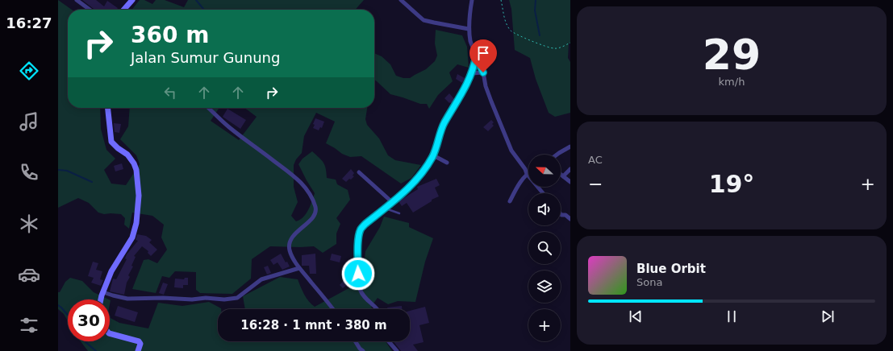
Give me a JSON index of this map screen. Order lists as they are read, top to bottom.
{
  "north": "left",
  "page": {
    "tabs": "16:27",
    "tile": [
      ["29", "km/h"],
      "AC"
    ],
    "turn": ["360 m", "Jalan Sumur Gunung"],
    "map_buttons": "+",
    "heat": ["−", "19°", "+"],
    "song": ["Blue Orbit", "Sona"],
    "limit": "30",
    "trip": "16:28 · 1 mnt · 380 m"
  }
}
